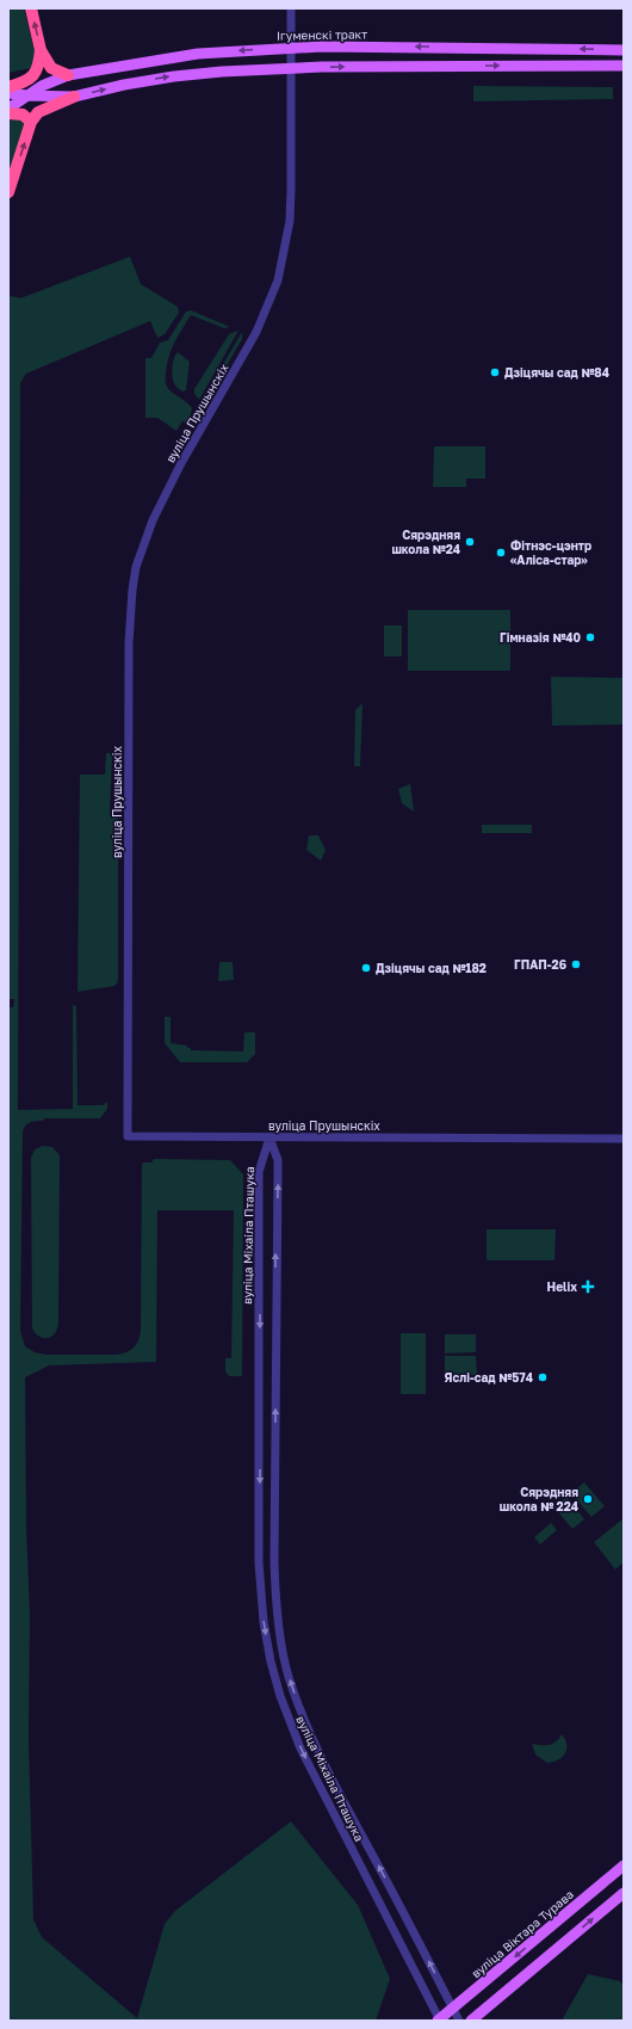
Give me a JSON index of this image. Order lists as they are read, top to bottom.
{
  "streets": {
    "main road": ["Ігуменскі тракт", "вуліца Віктара Турава"],
    "street": ["вуліца Прушынскіх", "вуліца Міхаіла Пташука"]
  },
  "crossings": [
    ["Ігуменскі тракт", "вуліца Прушынскіх"],
    ["вуліца Прушынскіх", "вуліца Міхаіла Пташука"],
    ["вуліца Міхаіла Пташука", "вуліца Віктара Турава"]
  ],
  "places": {
    "other": [
      "Дзіцячы сад №84",
      "Сярэдняя школа №24",
      "Фітнэс-цэнтр «Аліса-стар»",
      "Гімназія №40",
      "ГПАП-26",
      "Дзіцячы сад №182",
      "Яслі-сад №574",
      "Сярэдняя школа № 224"
    ],
    "health": ["Helix"]
  }
}
